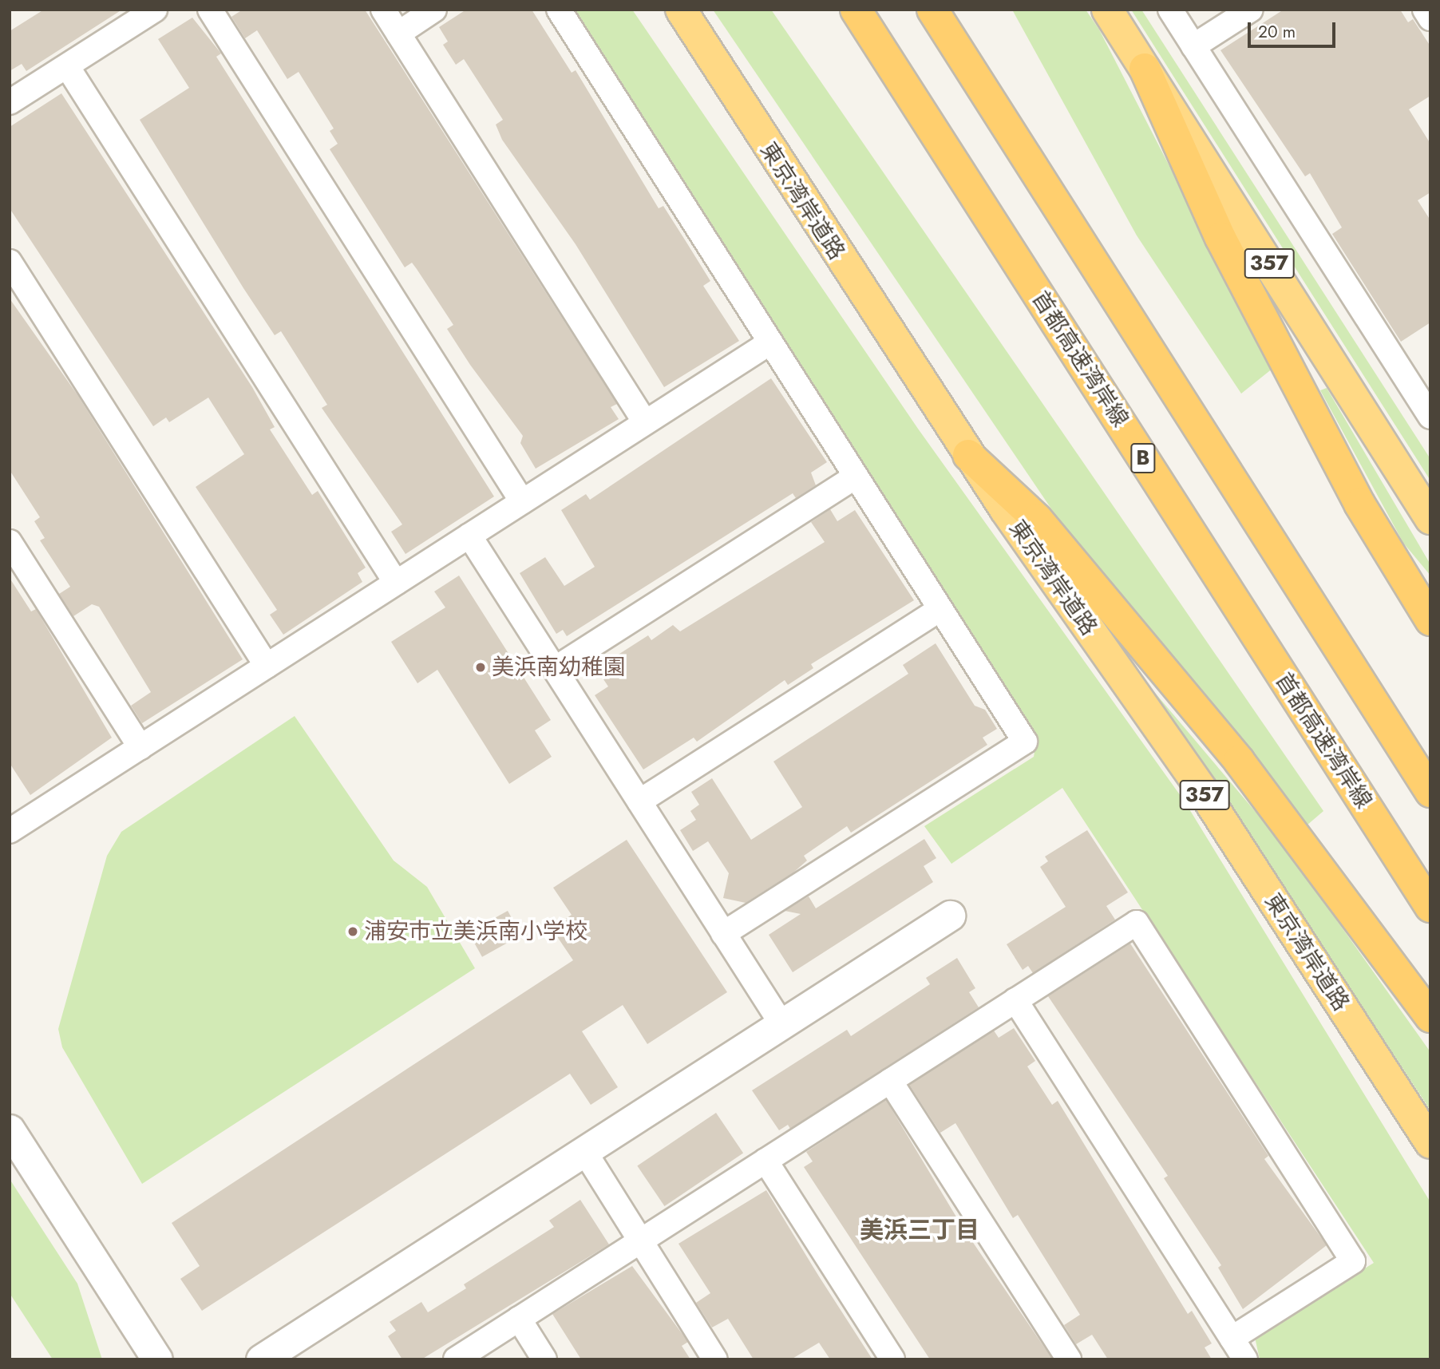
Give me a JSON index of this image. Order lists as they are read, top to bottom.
{
  "streets": {
    "highway": [
      "東京湾岸道路",
      "357",
      "首都高速湾岸線",
      "B"
    ]
  },
  "districts": ["美浜三丁目"],
  "places": ["美浜南幼稚園", "浦安市立美浜南小学校"],
  "scale_bar": "20 m"
}
